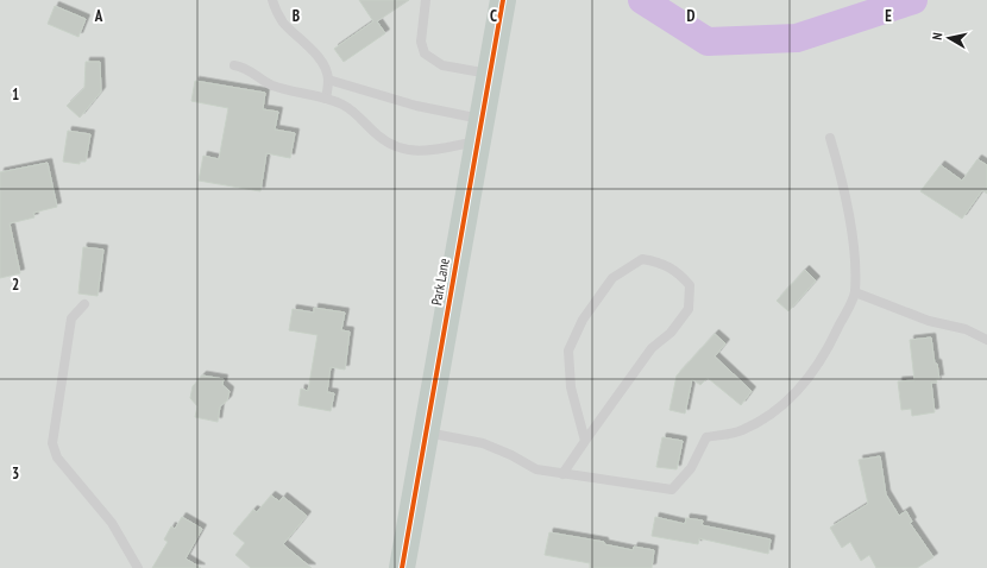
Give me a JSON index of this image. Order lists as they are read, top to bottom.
{
  "streets": {
    "street": ["Park Lane"]
  },
  "north": "left",
  "grid": {
    "columns": [
      "A",
      "B",
      "C",
      "D",
      "E"
    ],
    "rows": ["1", "2", "3"]
  }
}
